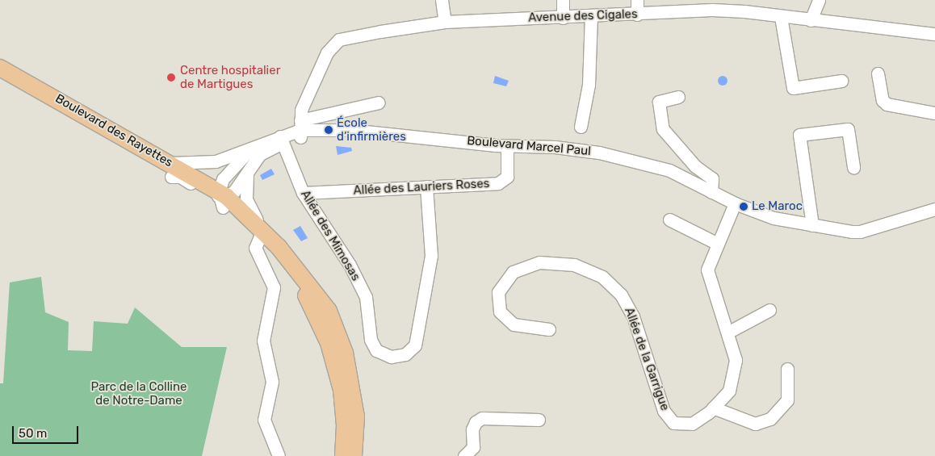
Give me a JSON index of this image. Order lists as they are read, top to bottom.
{
  "streets": {
    "main road": ["Boulevard des Rayettes"],
    "street": [
      "Avenue des Cigales",
      "Boulevard Marcel Paul",
      "Allée des Lauriers Roses",
      "Allée des Mimosas",
      "Allée de la Garrigue"
    ]
  },
  "crossings": [
    ["Avenue des Cigales", "Boulevard Marcel Paul"],
    ["Boulevard des Rayettes", "Boulevard Marcel Paul"],
    ["Boulevard Marcel Paul", "Allée des Lauriers Roses"],
    ["Boulevard Marcel Paul", "Allée des Mimosas"],
    ["Boulevard Marcel Paul", "Allée de la Garrigue"],
    ["Allée des Lauriers Roses", "Allée des Mimosas"]
  ],
  "parks": ["Parc de la Colline de Notre-Dame"],
  "places": ["Centre hospitalier de Martigues", "École d’infirmières", "Le Maroc"],
  "scale_bar": "50 m"
}
